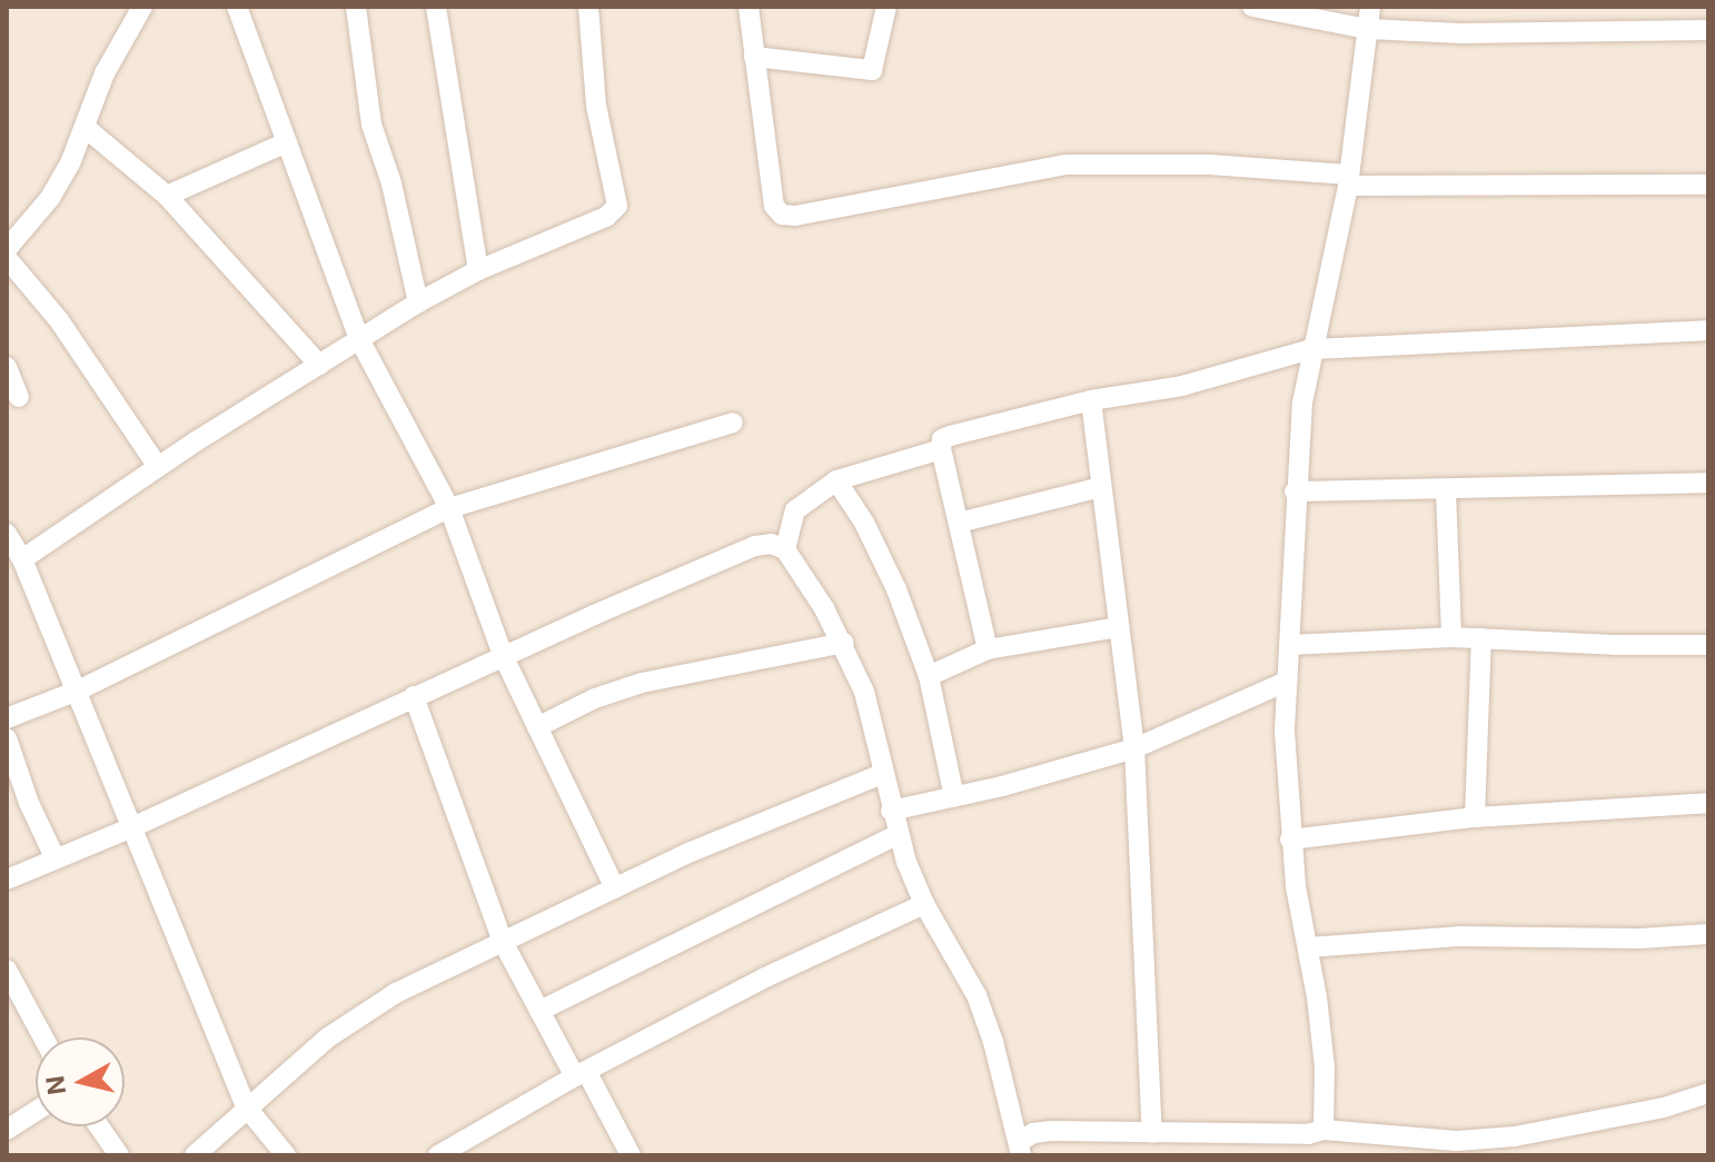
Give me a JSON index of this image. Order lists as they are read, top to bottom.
{
  "north": "left"
}
